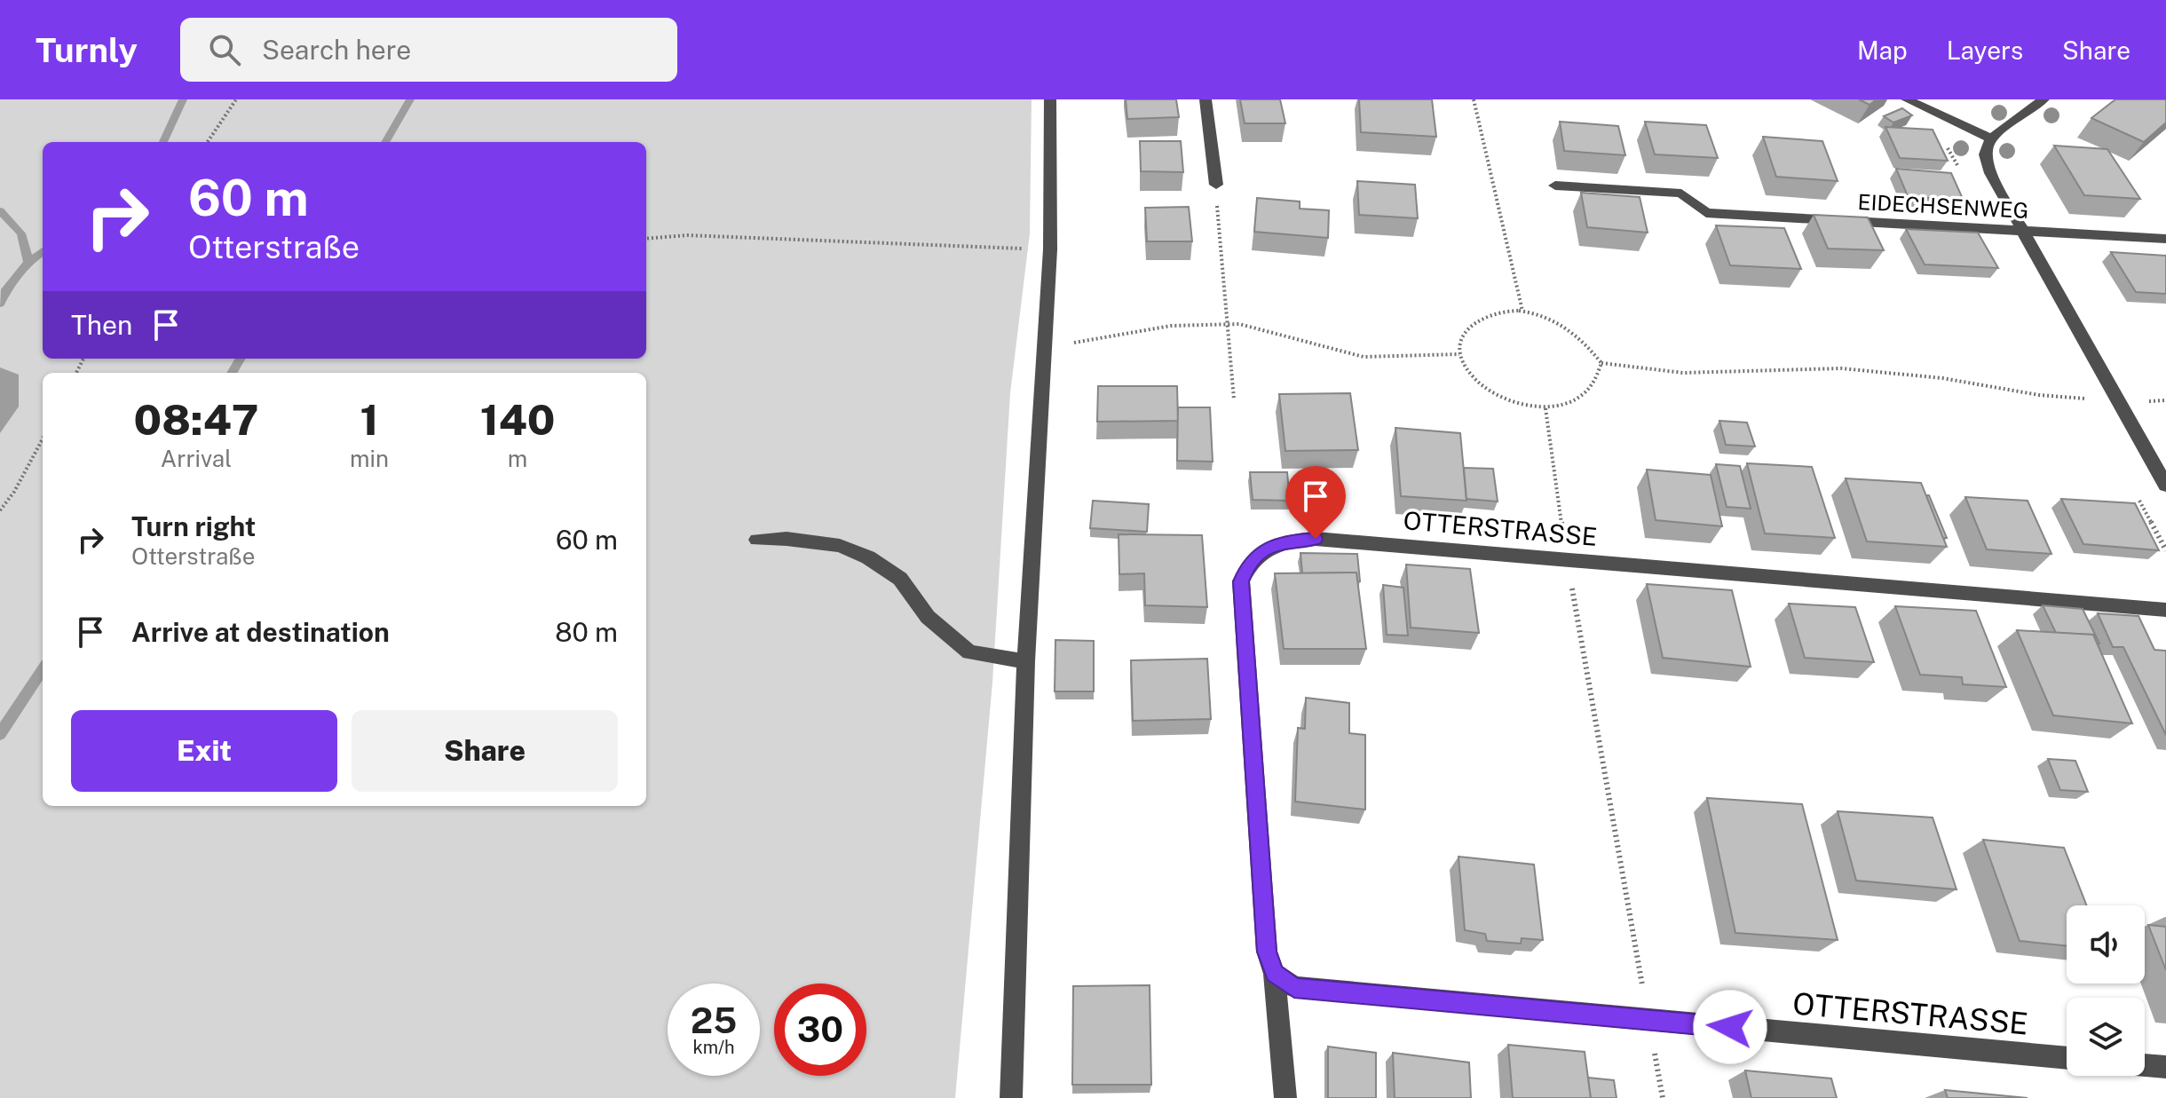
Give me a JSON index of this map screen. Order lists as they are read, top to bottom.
{
  "streets": {
    "street": ["EIDECHSENWEG", "OTTERSTRASSE"]
  },
  "page": {
    "header": "Turnly",
    "search": "Search here",
    "nav": ["Map", "Layers", "Share"],
    "turn": ["60 m", "Otterstraße"],
    "then": "Then",
    "eta": [
      "08:47",
      "Arrival",
      "1",
      "min",
      "140",
      "m"
    ],
    "list": [
      {
        "name": "Turn right",
        "note": "Otterstraße",
        "value": "60 m"
      },
      {
        "name": "Arrive at destination",
        "value": "80 m"
      }
    ],
    "buttons": ["Exit", "Share"],
    "speed": "25 km/h",
    "limit": "30"
  }
}
